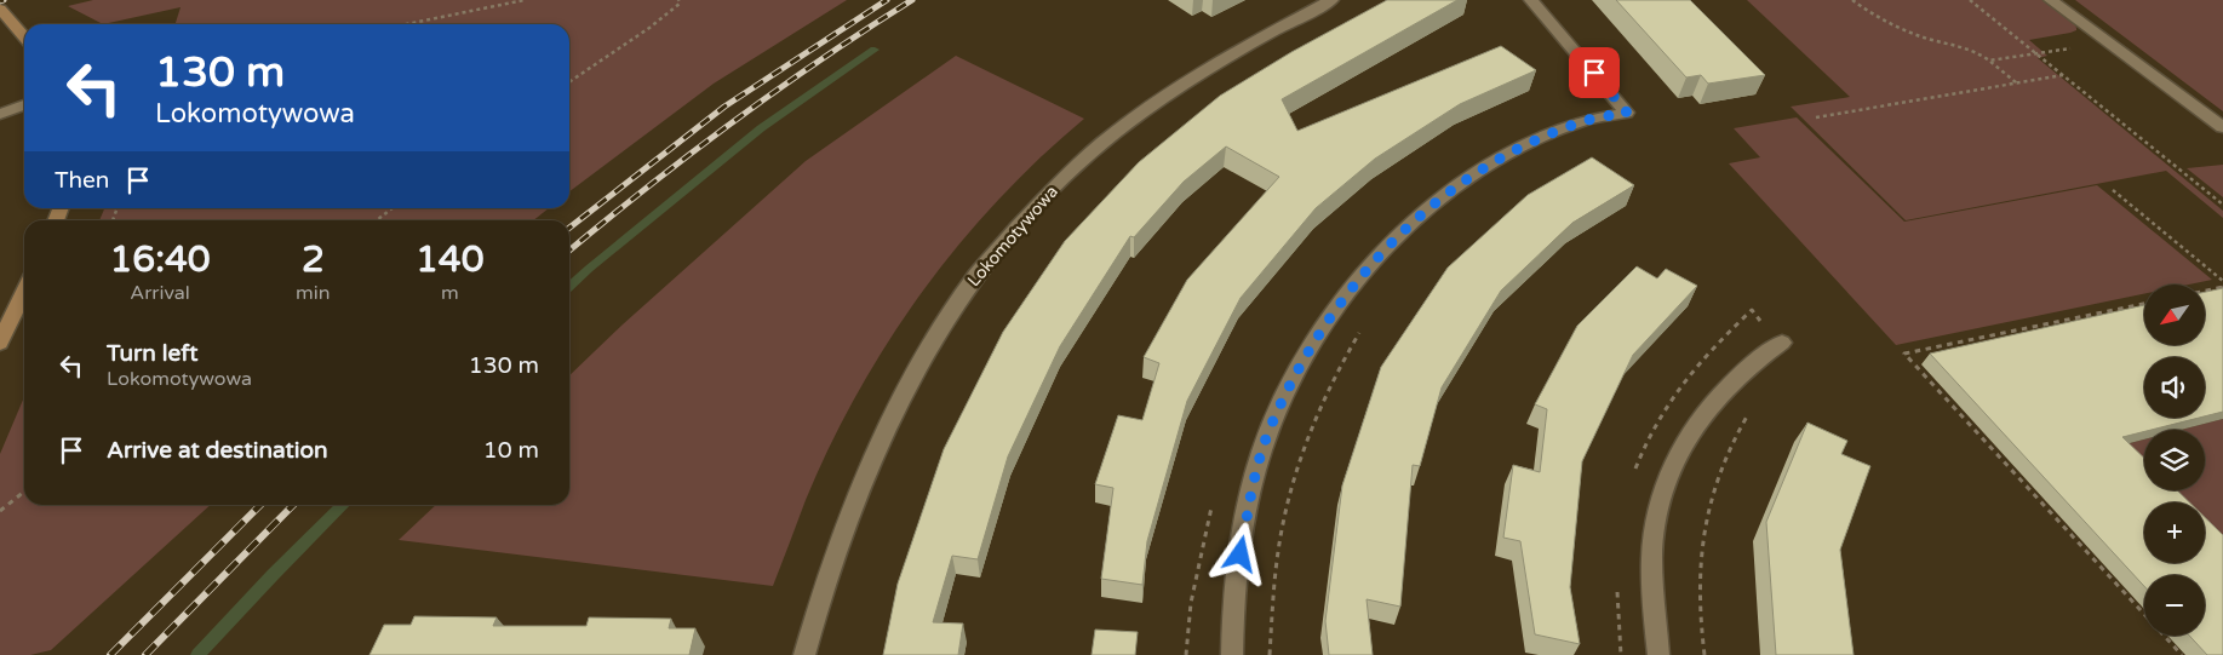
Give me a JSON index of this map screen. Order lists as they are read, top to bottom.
{
  "streets": {
    "street": ["Lokomotywowa"]
  },
  "north": "bottom left",
  "page": {
    "turn": ["130 m", "Lokomotywowa"],
    "then": "Then",
    "eta": [
      "16:40",
      "Arrival",
      "2",
      "min",
      "140",
      "m"
    ],
    "map_buttons": ["+", "−"],
    "list": [
      {
        "name": "Turn left",
        "note": "Lokomotywowa",
        "value": "130 m"
      },
      {
        "name": "Arrive at destination",
        "value": "10 m"
      }
    ]
  }
}
